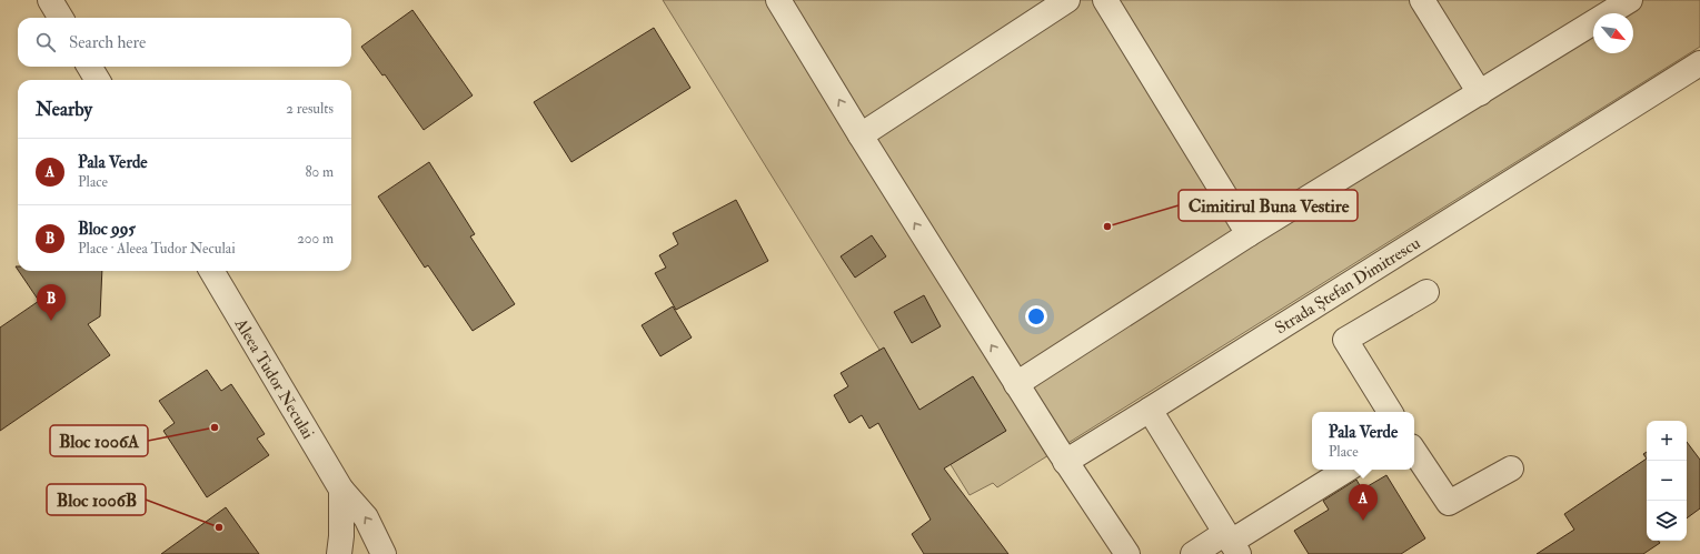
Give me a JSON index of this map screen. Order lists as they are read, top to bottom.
{
  "streets": {
    "street": ["Strada Ștefan Dimitrescu", "Aleea Tudor Neculai"]
  },
  "places": ["Cimitirul Buna Vestire", "Bloc 1006A", "Bloc 1006B"],
  "north": "bottom right",
  "page": {
    "search": "Search here",
    "heading": ["Nearby", "2 results"],
    "list": [
      {
        "mark": "A",
        "name": "Pala Verde",
        "note": "Place",
        "value": "80 m"
      },
      {
        "mark": "B",
        "name": "Bloc 995",
        "note": "Place · Aleea Tudor Neculai",
        "value": "200 m"
      }
    ],
    "pins": ["B", "A"],
    "popup": ["Pala Verde", "Place"],
    "map_buttons": ["+", "−"]
  }
}
